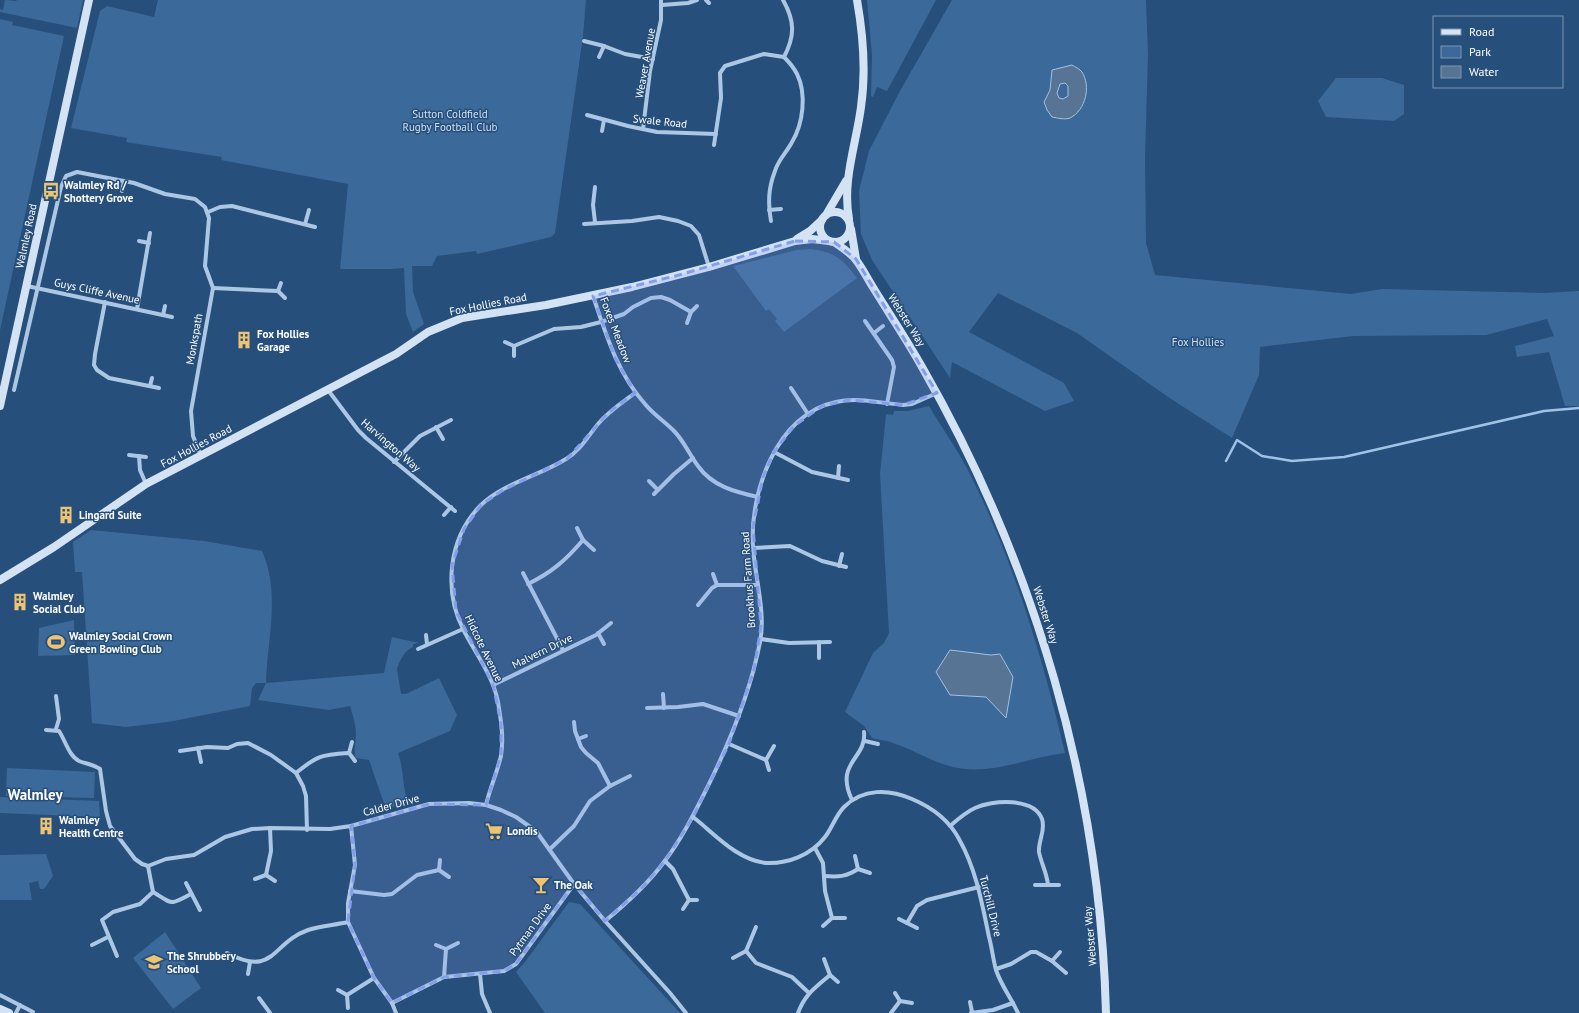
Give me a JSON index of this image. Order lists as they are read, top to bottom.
{
  "streets": {
    "street": [
      "Weaver Avenue",
      "Swale Road",
      "Walmley Road",
      "Guys Cliffe Avenue",
      "Fox Hollies Road",
      "Webster Way",
      "Foxes Meadow",
      "Monkspath",
      "Harvington Way",
      "Brookhus Farm Road",
      "Hidcote Avenue",
      "Malvern Drive",
      "Calder Drive",
      "Turchill Drive",
      "Pytman Drive"
    ]
  },
  "crossings": [
    ["Weaver Avenue", "Swale Road"],
    ["Walmley Road", "Guys Cliffe Avenue"],
    ["Fox Hollies Road", "Webster Way"],
    ["Fox Hollies Road", "Foxes Meadow"],
    ["Fox Hollies Road", "Monkspath"],
    ["Fox Hollies Road", "Harvington Way"],
    ["Webster Way", "Brookhus Farm Road"],
    ["Foxes Meadow", "Brookhus Farm Road"],
    ["Foxes Meadow", "Hidcote Avenue"],
    ["Brookhus Farm Road", "Calder Drive"],
    ["Brookhus Farm Road", "Turchill Drive"],
    ["Hidcote Avenue", "Malvern Drive"],
    ["Hidcote Avenue", "Calder Drive"],
    ["Calder Drive", "Pytman Drive"]
  ],
  "districts": ["Walmley"],
  "parks": ["Sutton Coldfield Rugby Football Club", "Fox Hollies"],
  "places": {
    "bus stop": ["Walmley Rd / Shottery Grove"],
    "building": [
      "Fox Hollies Garage",
      "Lingard Suite",
      "Walmley Social Club",
      "Walmley Health Centre"
    ],
    "sports": ["Walmley Social Crown Green Bowling Club"],
    "supermarket": ["Londis"],
    "bar": ["The Oak"],
    "school or university": ["The Shrubbery School"]
  },
  "legend": ["Road", "Park", "Water"]
}
